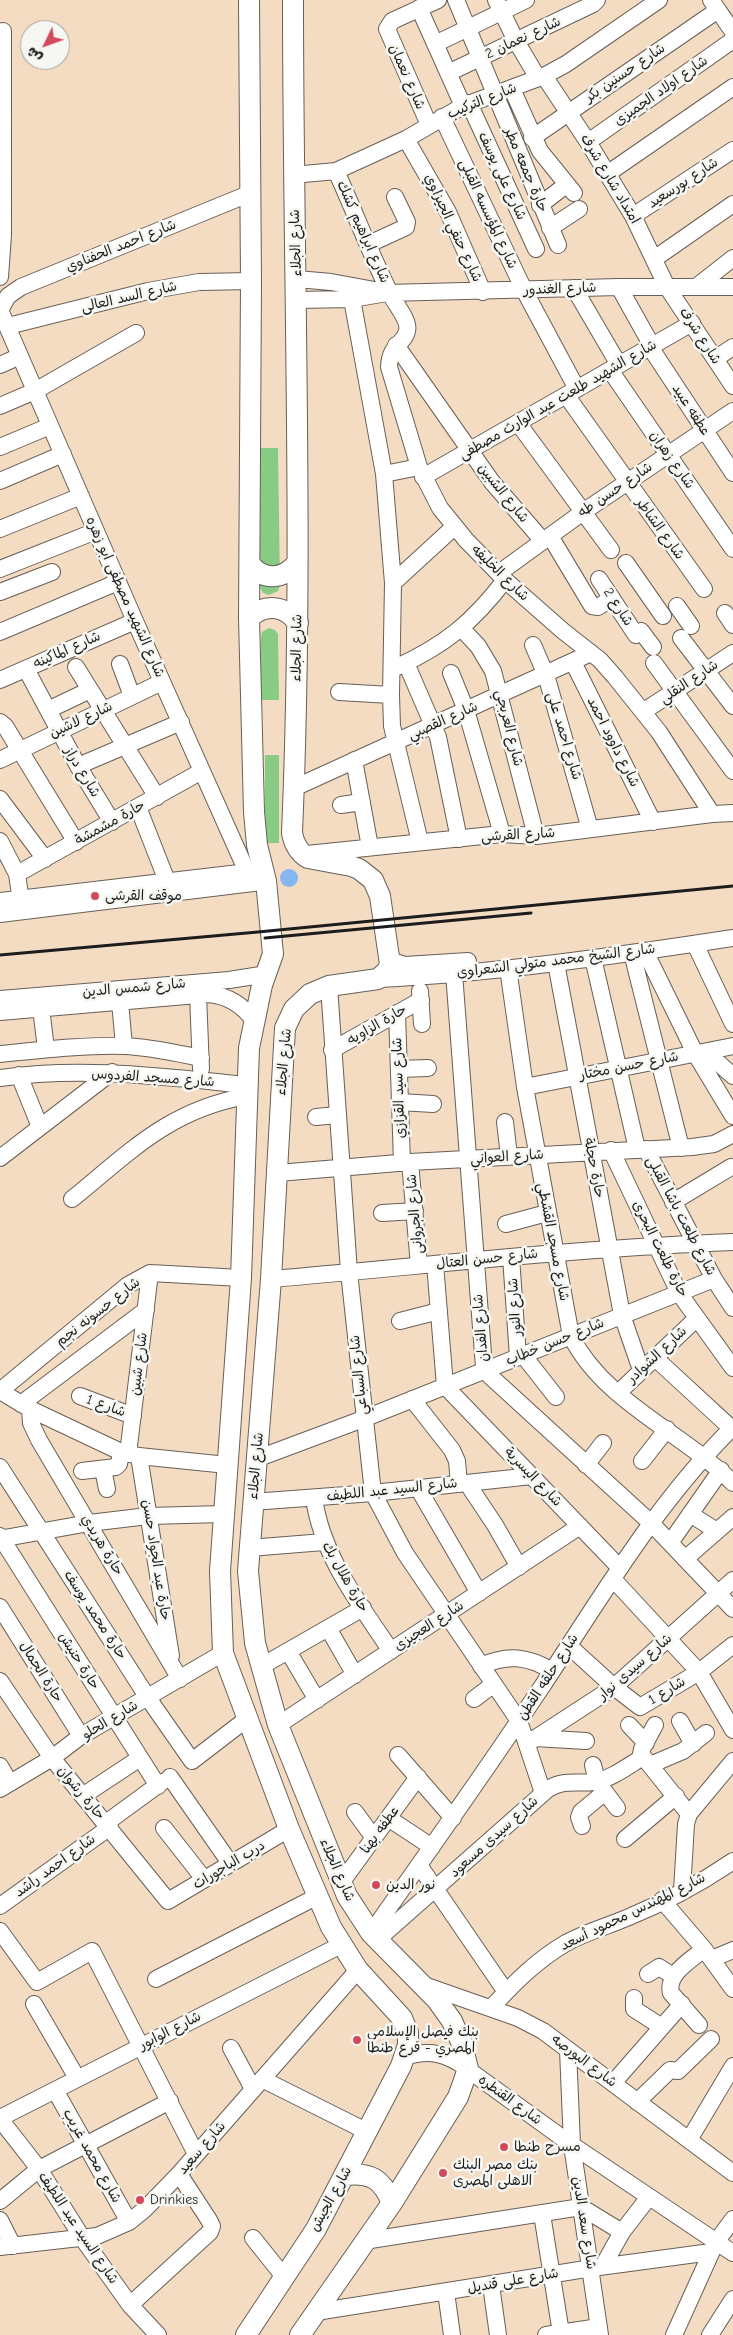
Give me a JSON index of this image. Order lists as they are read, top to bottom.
{
  "streets": {
    "main road": ["شارع الجلاء", "شارع الجيش"],
    "street": [
      "شارع نعمان 2",
      "شارع حسنين بكر",
      "شارع نعمان",
      "شارع اولاد الجميزى",
      "شارع التركيب",
      "حارة جمعه مطر",
      "شارع على يوسف",
      "امتداد شارع شرف",
      "شارع بورسعيد",
      "شارع المؤسسه القبلى",
      "شارع حنفي الجيزاوي",
      "شارع ابراهيم كشك",
      "شارع احمد الحفناوي",
      "شارع الغندور",
      "شارع السد العالى",
      "شارع شرف",
      "شارع الشهيد طلعت عبد الوارث مصطفى",
      "عطفه عبيد",
      "شارع زهران",
      "شارع حسن طه",
      "شارع الشبين",
      "شارع الشاطر",
      "شارع الخليفه",
      "شارع الشهيد مصطفى ابو زهره",
      "شارع 2",
      "شارع الماكينه",
      "شارع النقلي",
      "شارع لاشين",
      "شارع القصبي",
      "شارع العربجي",
      "شارع احمد على",
      "شارع داوود احمد",
      "شارع دراز",
      "حارة مشمشة",
      "شارع القرشى",
      "شارع الشيخ محمد متولي الشعراوى",
      "شارع شمس الدين",
      "حارة الزاويه",
      "شارع حسن مختار",
      "شارع مسجد الفردوس",
      "شارع سيد القزازي",
      "شارع العواني",
      "حارة حجلة",
      "شارع الجروانى",
      "شارع طلعت باشا القبلى",
      "شارع مسجد القشطي",
      "حارة طلعت البحرى",
      "شارع حسن العتال",
      "شارع النور",
      "شارع حسونه نجم",
      "شارع الفدان",
      "شارع حسن خطاب",
      "شارع الشوادر",
      "شارع شبين",
      "شارع السباعي",
      "شارع 1",
      "شارع اليسرية",
      "شارع السيد عبد اللطيف",
      "حارة هريدي",
      "حارة عبد الجواد حسن",
      "حارة هلال بك",
      "حارة محمد يوسف",
      "شارع العجيزى",
      "حارة حنيش",
      "شارع سيدى نوار",
      "حارة الجمال",
      "شارع حلقه القطن",
      "شارع الحلو",
      "حارة رشوان",
      "عطفه بهنا",
      "شارع سيدى مسعود",
      "درب الباجورات",
      "شارع احمد راشد",
      "شارع المهندس محمود أسعد",
      "شارع الوابور",
      "شارع البورصه",
      "شارع القنطره",
      "شارع سعيد",
      "شارع محمد غريب",
      "شارع سعد الدين",
      "شارع على قنديل"
    ]
  },
  "crossings": [
    ["شارع نعمان 2", "حارة جمعه مطر"],
    ["شارع نعمان 2", "شارع على يوسف"],
    ["شارع نعمان 2", "امتداد شارع شرف"],
    ["شارع حسنين بكر", "امتداد شارع شرف"],
    ["شارع نعمان", "شارع التركيب"],
    ["شارع نعمان", "شارع على يوسف"],
    ["شارع نعمان", "شارع المؤسسه القبلى"],
    ["شارع اولاد الجميزى", "امتداد شارع شرف"],
    ["شارع التركيب", "حارة جمعه مطر"],
    ["شارع التركيب", "شارع على يوسف"],
    ["شارع التركيب", "امتداد شارع شرف"],
    ["شارع التركيب", "شارع المؤسسه القبلى"],
    ["شارع التركيب", "شارع حنفي الجيزاوي"],
    ["شارع التركيب", "شارع ابراهيم كشك"],
    ["شارع التركيب", "شارع الجلاء"],
    ["امتداد شارع شرف", "شارع بورسعيد"],
    ["امتداد شارع شرف", "شارع الغندور"],
    ["امتداد شارع شرف", "شارع شرف"],
    ["شارع المؤسسه القبلى", "شارع الغندور"],
    ["شارع المؤسسه القبلى", "شارع الشهيد طلعت عبد الوارث مصطفى"],
    ["شارع المؤسسه القبلى", "شارع الشاطر"],
    ["شارع حنفي الجيزاوي", "شارع الغندور"],
    ["شارع ابراهيم كشك", "شارع الغندور"],
    ["شارع ابراهيم كشك", "شارع الخليفه"],
    ["شارع الجلاء", "شارع احمد الحفناوي"],
    ["شارع الجلاء", "شارع الغندور"],
    ["شارع الجلاء", "شارع السد العالى"],
    ["شارع الجلاء", "شارع الشهيد مصطفى ابو زهره"],
    ["شارع الجلاء", "شارع القصبي"],
    ["شارع الجلاء", "شارع القرشى"],
    ["شارع الجلاء", "شارع الشيخ محمد متولي الشعراوى"],
    ["شارع الجلاء", "شارع شمس الدين"],
    ["شارع الجلاء", "شارع مسجد الفردوس"],
    ["شارع الجلاء", "شارع العواني"],
    ["شارع الجلاء", "شارع حسن العتال"],
    ["شارع الجلاء", "شارع حسونه نجم"],
    ["شارع الجلاء", "شارع حسن خطاب"],
    ["شارع الجلاء", "شارع السباعي"],
    ["شارع الجلاء", "شارع السيد عبد اللطيف"],
    ["شارع الجلاء", "حارة محمد يوسف"],
    ["شارع الجلاء", "شارع العجيزى"],
    ["شارع الجلاء", "شارع حلقه القطن"],
    ["شارع الجلاء", "شارع الحلو"],
    ["شارع الجلاء", "عطفه بهنا"],
    ["شارع الجلاء", "شارع سيدى مسعود"],
    ["شارع الجلاء", "درب الباجورات"],
    ["شارع الجلاء", "شارع الوابور"],
    ["شارع الجلاء", "شارع البورصه"],
    ["شارع الجلاء", "شارع القنطره"],
    ["شارع الجلاء", "شارع سعيد"],
    ["شارع الجلاء", "شارع الجيش"],
    ["شارع احمد الحفناوي", "شارع الشهيد مصطفى ابو زهره"],
    ["شارع الغندور", "شارع شرف"],
    ["شارع الغندور", "عطفه عبيد"],
    ["شارع الغندور", "شارع زهران"],
    ["شارع الغندور", "شارع الخليفه"],
    ["شارع السد العالى", "شارع الشهيد مصطفى ابو زهره"],
    ["شارع شرف", "شارع الشهيد طلعت عبد الوارث مصطفى"],
    ["شارع الشهيد طلعت عبد الوارث مصطفى", "عطفه عبيد"],
    ["شارع الشهيد طلعت عبد الوارث مصطفى", "شارع زهران"],
    ["شارع الشهيد طلعت عبد الوارث مصطفى", "شارع الشبين"],
    ["شارع الشهيد طلعت عبد الوارث مصطفى", "شارع الشاطر"],
    ["شارع الشهيد طلعت عبد الوارث مصطفى", "شارع الخليفه"],
    ["عطفه عبيد", "شارع حسن طه"],
    ["شارع زهران", "شارع حسن طه"],
    ["شارع حسن طه", "شارع الشبين"],
    ["شارع حسن طه", "شارع الشاطر"],
    ["شارع حسن طه", "شارع الخليفه"],
    ["شارع حسن طه", "شارع العربجي"],
    ["شارع الشبين", "شارع الخليفه"],
    ["شارع الشبين", "شارع 2"],
    ["شارع الخليفه", "شارع النقلي"],
    ["شارع الخليفه", "شارع القصبي"],
    ["شارع الخليفه", "شارع القرشى"],
    ["شارع الشهيد مصطفى ابو زهره", "شارع الماكينه"],
    ["شارع الشهيد مصطفى ابو زهره", "شارع لاشين"],
    ["شارع الشهيد مصطفى ابو زهره", "حارة مشمشة"],
    ["شارع 2", "شارع النقلي"],
    ["شارع الماكينه", "شارع دراز"],
    ["شارع لاشين", "شارع دراز"],
    ["شارع القصبي", "شارع العربجي"],
    ["شارع القصبي", "شارع احمد على"],
    ["شارع القصبي", "شارع داوود احمد"],
    ["شارع العربجي", "شارع القرشى"],
    ["شارع احمد على", "شارع القرشى"],
    ["شارع داوود احمد", "شارع القرشى"],
    ["شارع دراز", "حارة مشمشة"],
    ["شارع الشيخ محمد متولي الشعراوى", "حارة حجلة"],
    ["شارع الشيخ محمد متولي الشعراوى", "شارع طلعت باشا القبلى"],
    ["شارع الشيخ محمد متولي الشعراوى", "شارع مسجد القشطي"],
    ["شارع الشيخ محمد متولي الشعراوى", "شارع الفدان"],
    ["حارة الزاويه", "شارع سيد القزازي"],
    ["حارة الزاويه", "شارع السباعي"],
    ["شارع حسن مختار", "حارة حجلة"],
    ["شارع حسن مختار", "شارع طلعت باشا القبلى"],
    ["شارع حسن مختار", "شارع مسجد القشطي"],
    ["شارع سيد القزازي", "شارع العواني"],
    ["شارع سيد القزازي", "شارع الجروانى"],
    ["شارع العواني", "حارة حجلة"],
    ["شارع العواني", "شارع الجروانى"],
    ["شارع العواني", "شارع طلعت باشا القبلى"],
    ["شارع العواني", "شارع مسجد القشطي"],
    ["شارع العواني", "حارة طلعت البحرى"],
    ["شارع العواني", "شارع الفدان"],
    ["شارع العواني", "شارع السباعي"],
    ["حارة حجلة", "شارع حسن العتال"],
    ["حارة حجلة", "شارع حسن خطاب"],
    ["حارة حجلة", "شارع الشوادر"],
    ["شارع الجروانى", "شارع حسن العتال"],
    ["شارع الجروانى", "شارع حسن خطاب"],
    ["شارع الجروانى", "شارع اليسرية"],
    ["شارع طلعت باشا القبلى", "شارع حسن العتال"],
    ["شارع طلعت باشا القبلى", "شارع حسن خطاب"],
    ["شارع مسجد القشطي", "شارع حسن العتال"],
    ["شارع مسجد القشطي", "شارع حسن خطاب"],
    ["شارع مسجد القشطي", "شارع الشوادر"],
    ["شارع مسجد القشطي", "شارع حلقه القطن"],
    ["حارة طلعت البحرى", "شارع حسن العتال"],
    ["حارة طلعت البحرى", "شارع حسن خطاب"],
    ["حارة طلعت البحرى", "شارع الشوادر"],
    ["شارع حسن العتال", "شارع النور"],
    ["شارع حسن العتال", "شارع الفدان"],
    ["شارع حسن العتال", "شارع السباعي"],
    ["شارع النور", "شارع حسن خطاب"],
    ["شارع حسونه نجم", "شارع شبين"],
    ["شارع الفدان", "شارع حسن خطاب"],
    ["شارع الفدان", "شارع سيدى نوار"],
    ["شارع الفدان", "شارع حلقه القطن"],
    ["شارع حسن خطاب", "شارع السباعي"],
    ["شارع حسن خطاب", "شارع اليسرية"],
    ["شارع شبين", "شارع 1"],
    ["شارع شبين", "حارة عبد الجواد حسن"],
    ["شارع السباعي", "شارع السيد عبد اللطيف"],
    ["شارع السباعي", "شارع العجيزى"],
    ["شارع السباعي", "شارع سيدى نوار"],
    ["شارع السباعي", "شارع حلقه القطن"],
    ["شارع السباعي", "شارع سيدى مسعود"],
    ["شارع 1", "شارع اليسرية"],
    ["شارع 1", "شارع سيدى نوار"],
    ["شارع اليسرية", "شارع السيد عبد اللطيف"],
    ["شارع اليسرية", "شارع العجيزى"],
    ["شارع اليسرية", "شارع سيدى نوار"],
    ["شارع اليسرية", "شارع حلقه القطن"],
    ["شارع السيد عبد اللطيف", "حارة هلال بك"],
    ["شارع السيد عبد اللطيف", "شارع الوابور"],
    ["شارع السيد عبد اللطيف", "شارع سعيد"],
    ["حارة هريدي", "حارة عبد الجواد حسن"],
    ["حارة هريدي", "شارع الحلو"],
    ["حارة عبد الجواد حسن", "شارع الحلو"],
    ["حارة هلال بك", "شارع العجيزى"],
    ["حارة محمد يوسف", "شارع الحلو"],
    ["حارة حنيش", "شارع الحلو"],
    ["حارة حنيش", "درب الباجورات"],
    ["حارة حنيش", "شارع احمد راشد"],
    ["حارة الجمال", "شارع الحلو"],
    ["شارع حلقه القطن", "شارع سيدى مسعود"],
    ["شارع الحلو", "حارة رشوان"],
    ["حارة رشوان", "درب الباجورات"],
    ["حارة رشوان", "شارع احمد راشد"],
    ["شارع المهندس محمود أسعد", "شارع البورصه"],
    ["شارع الوابور", "شارع محمد غريب"],
    ["شارع البورصه", "شارع سعد الدين"],
    ["شارع القنطره", "شارع الجيش"],
    ["شارع القنطره", "شارع سعد الدين"],
    ["شارع القنطره", "شارع على قنديل"],
    ["شارع سعيد", "شارع محمد غريب"],
    ["شارع سعد الدين", "شارع على قنديل"]
  ],
  "places": [
    "موقف القرشى",
    "نور الدين",
    "بنك فيصل الإسلامي المصري - فرع طنطا",
    "مسرح طنطا",
    "بنك مصر البنك الاهلى المصرى",
    "Drinkies"
  ],
  "north": "bottom left"
}
